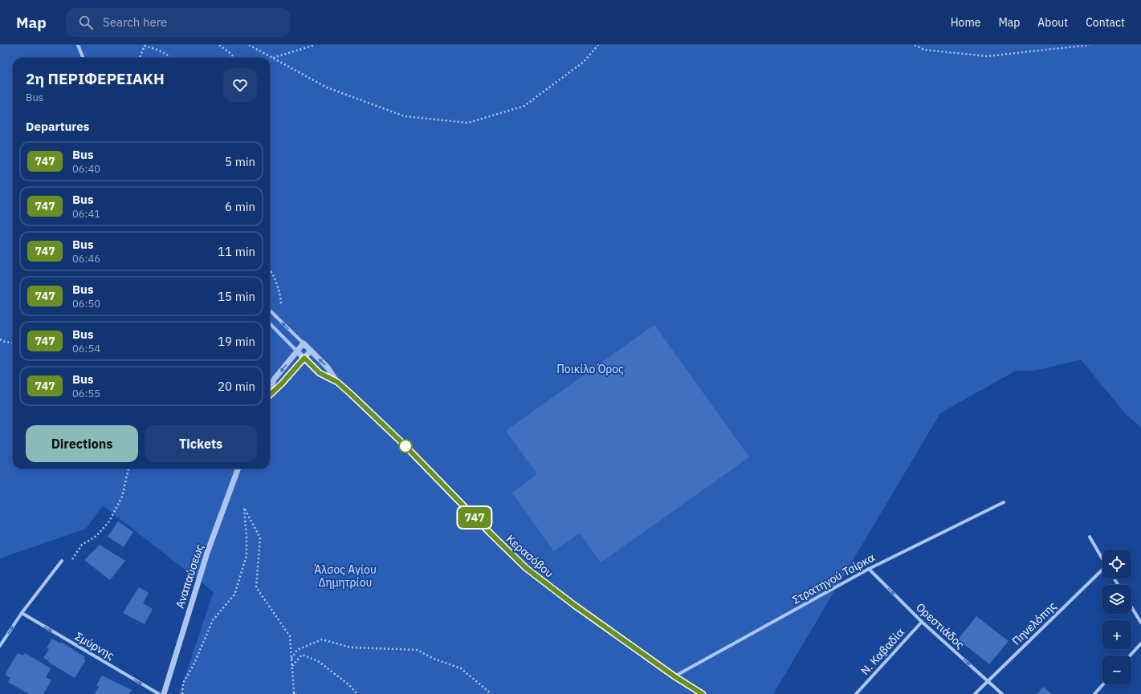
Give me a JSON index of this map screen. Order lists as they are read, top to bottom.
{
  "streets": {
    "street": [
      "Κερασόβου",
      "Αναπαύσεως",
      "Στρατηγού Τσίρκα",
      "Πηνελόπης",
      "Ορεστιάδος",
      "Σμύρνης",
      "N. Καβαδία"
    ]
  },
  "crossings": [
    ["Κερασόβου", "Στρατηγού Τσίρκα"],
    ["Στρατηγού Τσίρκα", "Ορεστιάδος"],
    ["Πηνελόπης", "Ορεστιάδος"],
    ["Ορεστιάδος", "N. Καβαδία"]
  ],
  "one_way": ["Ορεστιάδος", "Σμύρνης"],
  "parks": ["Ποικίλο Όρος", "Άλσος Αγίου Δημητρίου"],
  "lines": ["bus line 747"],
  "page": {
    "header": "Map",
    "search": "Search here",
    "nav": [
      "Home",
      "Map",
      "About",
      "Contact"
    ],
    "on_map": "747",
    "heading": [
      ["2η ΠΕΡΙΦΕΡΕΙΑΚΗ", "Bus"],
      "Departures"
    ],
    "list": [
      {
        "mark": "747",
        "name": "Bus",
        "note": "06:40",
        "value": "5 min"
      },
      {
        "mark": "747",
        "name": "Bus",
        "note": "06:41",
        "value": "6 min"
      },
      {
        "mark": "747",
        "name": "Bus",
        "note": "06:46",
        "value": "11 min"
      },
      {
        "mark": "747",
        "name": "Bus",
        "note": "06:50",
        "value": "15 min"
      },
      {
        "mark": "747",
        "name": "Bus",
        "note": "06:54",
        "value": "19 min"
      },
      {
        "mark": "747",
        "name": "Bus",
        "note": "06:55",
        "value": "20 min"
      }
    ],
    "buttons": ["Directions", "Tickets"],
    "map_buttons": ["+", "−"]
  }
}
